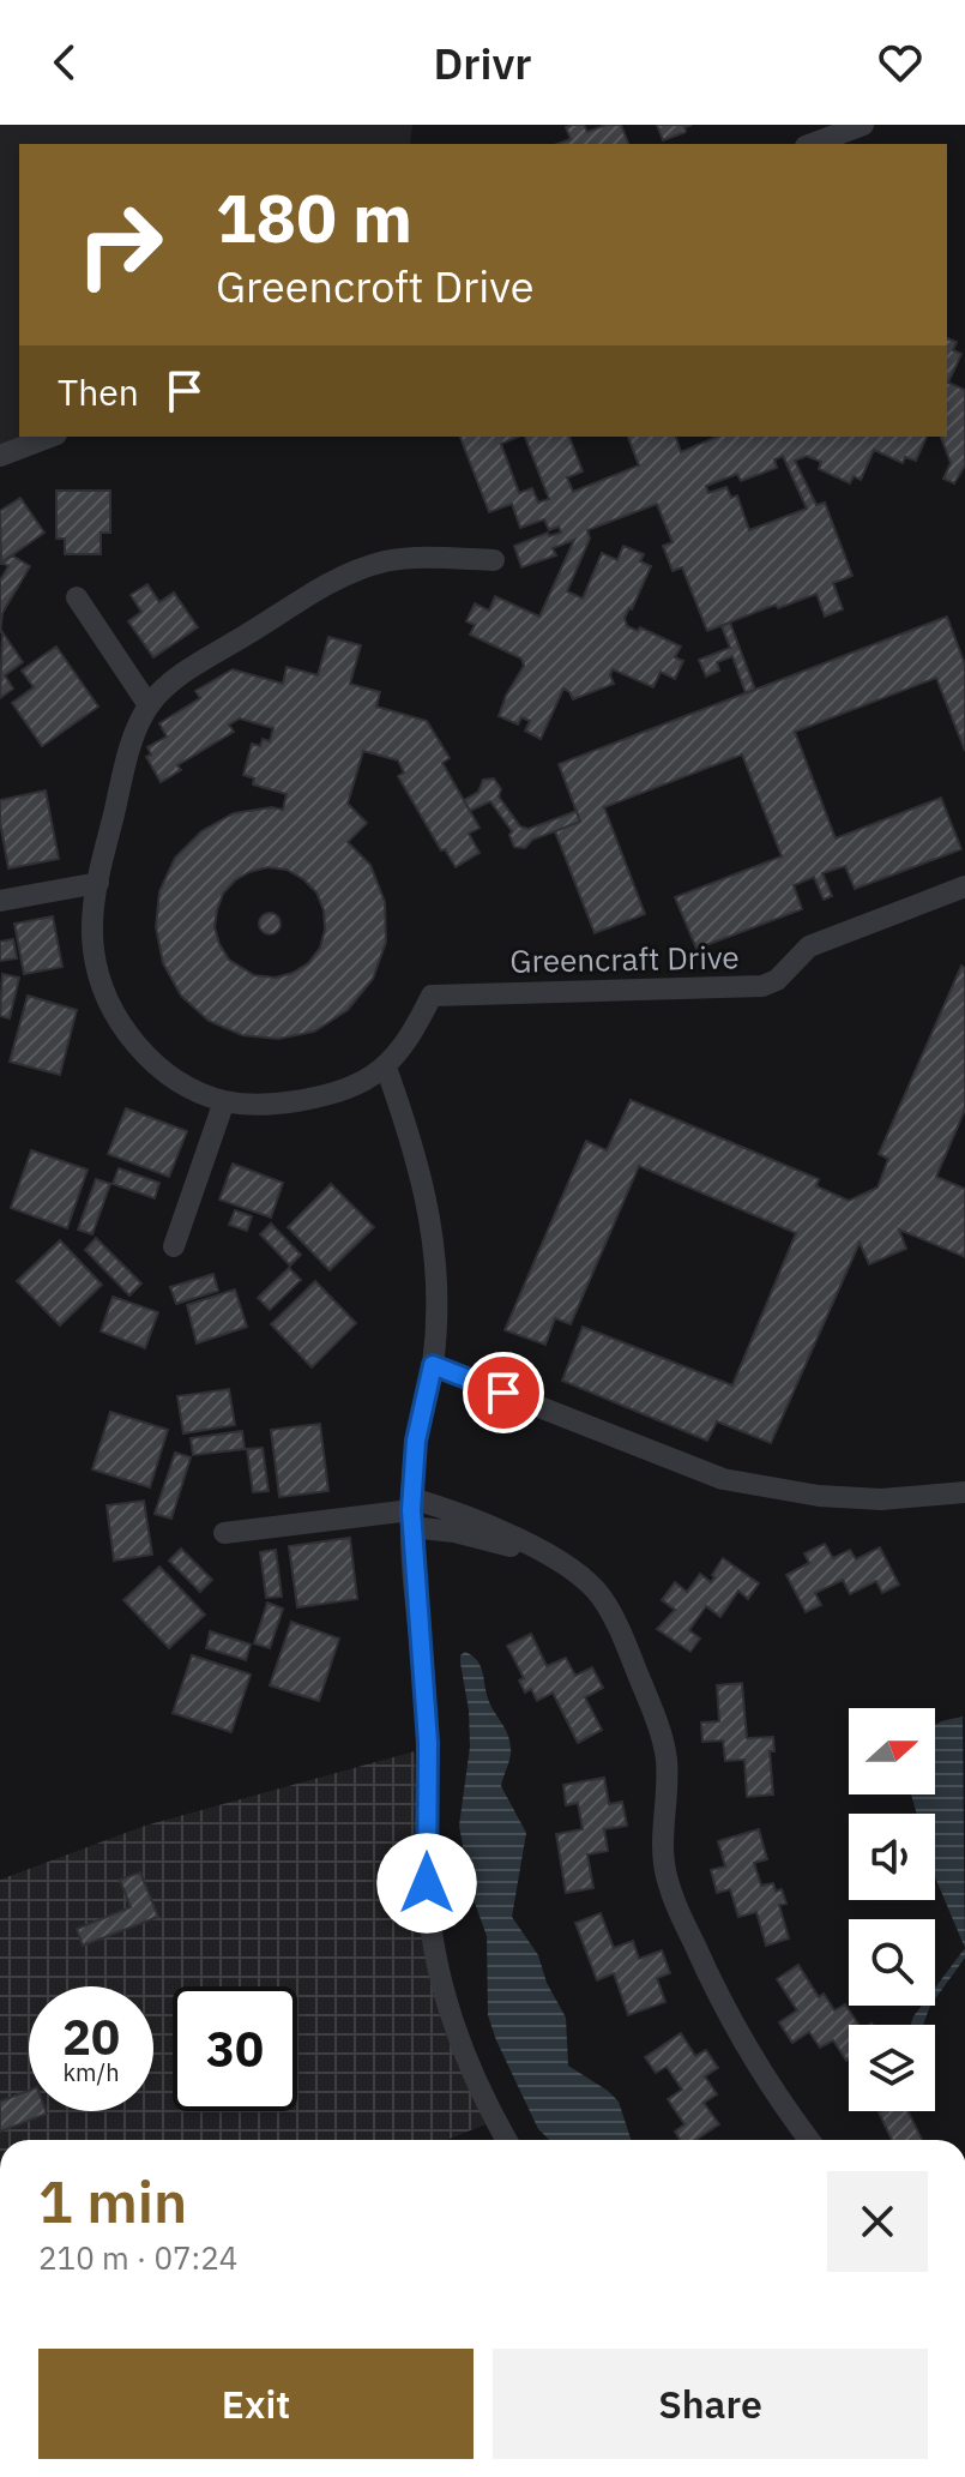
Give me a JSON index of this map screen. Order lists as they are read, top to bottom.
{
  "streets": {
    "street": ["Greencraft Drive"]
  },
  "north": "right",
  "page": {
    "header": "Drivr",
    "turn": ["180 m", "Greencroft Drive"],
    "then": "Then",
    "speed": "20 km/h",
    "limit": "30",
    "heading": ["1 min", "210 m · 07:24"],
    "buttons": ["Exit", "Share"]
  }
}
